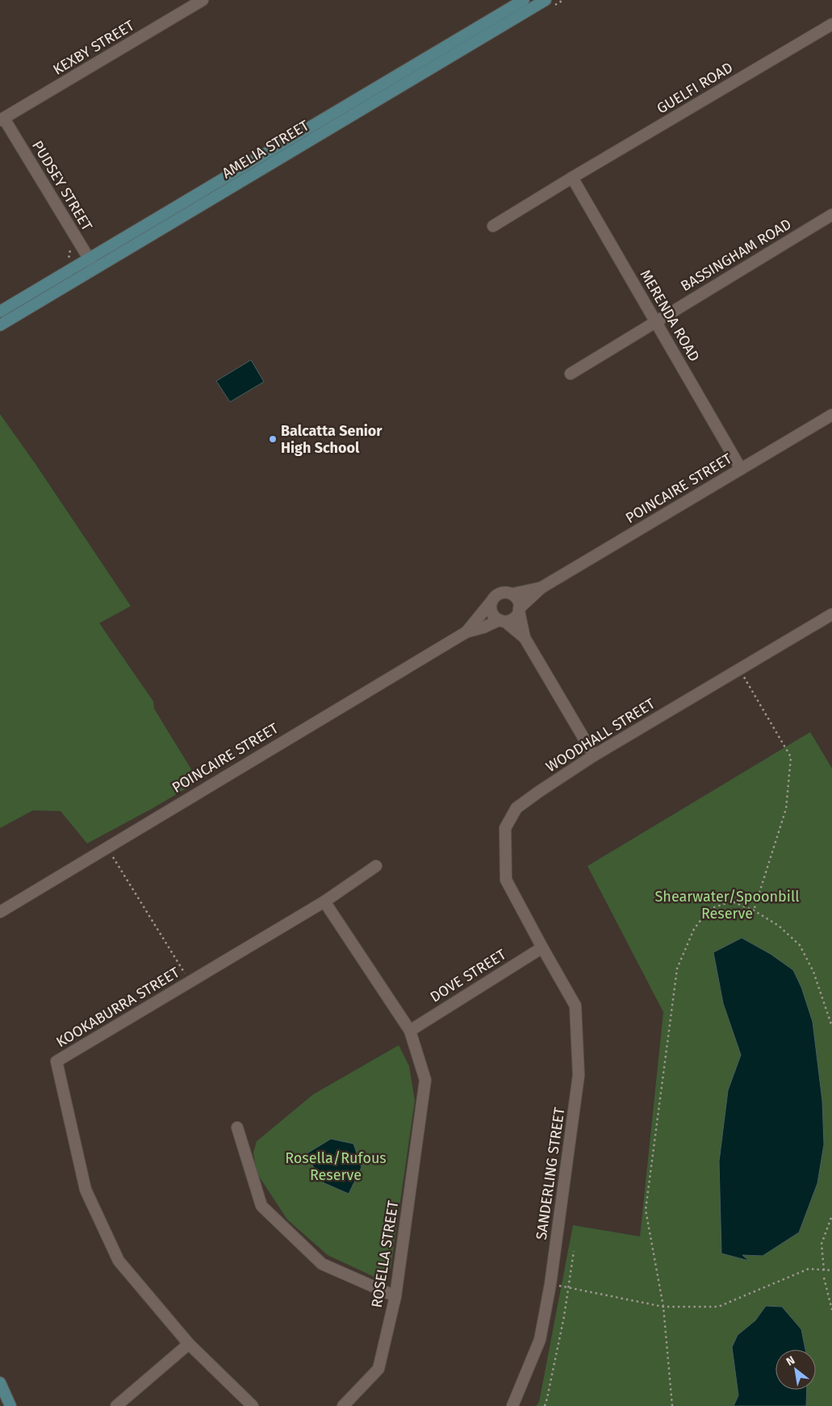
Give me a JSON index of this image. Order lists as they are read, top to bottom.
{
  "streets": {
    "main road": ["AMELIA STREET"],
    "street": [
      "KEXBY STREET",
      "GUELFI ROAD",
      "PUDSEY STREET",
      "BASSINGHAM ROAD",
      "MERENDA ROAD",
      "POINCAIRE STREET",
      "WOODHALL STREET",
      "DOVE STREET",
      "KOOKABURRA STREET",
      "SANDERLING STREET",
      "ROSELLA STREET"
    ]
  },
  "crossings": [
    ["KEXBY STREET", "PUDSEY STREET"],
    ["GUELFI ROAD", "MERENDA ROAD"],
    ["AMELIA STREET", "PUDSEY STREET"],
    ["BASSINGHAM ROAD", "MERENDA ROAD"],
    ["MERENDA ROAD", "POINCAIRE STREET"],
    ["WOODHALL STREET", "DOVE STREET"],
    ["WOODHALL STREET", "SANDERLING STREET"],
    ["DOVE STREET", "SANDERLING STREET"],
    ["DOVE STREET", "ROSELLA STREET"],
    ["KOOKABURRA STREET", "ROSELLA STREET"]
  ],
  "parks": ["Shearwater/Spoonbill Reserve", "Rosella/Rufous Reserve"],
  "places": ["Balcatta Senior High School"],
  "north": "top left"
}
